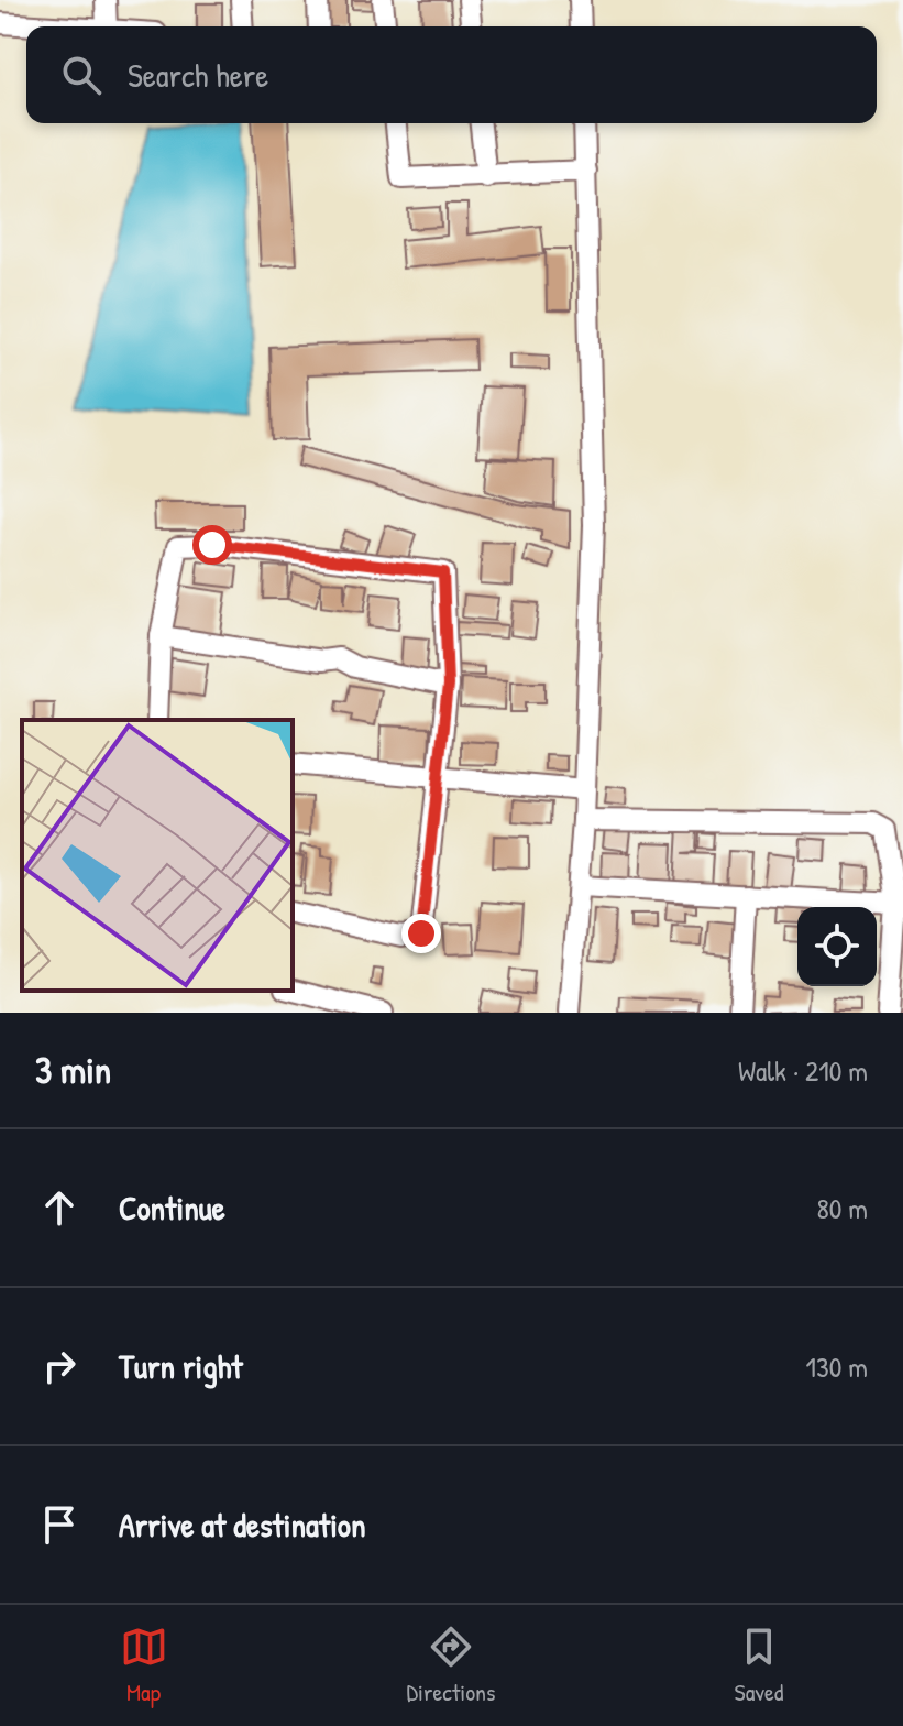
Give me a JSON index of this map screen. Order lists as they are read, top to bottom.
{
  "page": {
    "search": "Search here",
    "heading": ["3 min", "Walk · 210 m"],
    "list": [
      ["Continue", "80 m"],
      ["Turn right", "130 m"],
      "Arrive at destination"
    ],
    "nav": ["Map", "Directions", "Saved"]
  }
}
